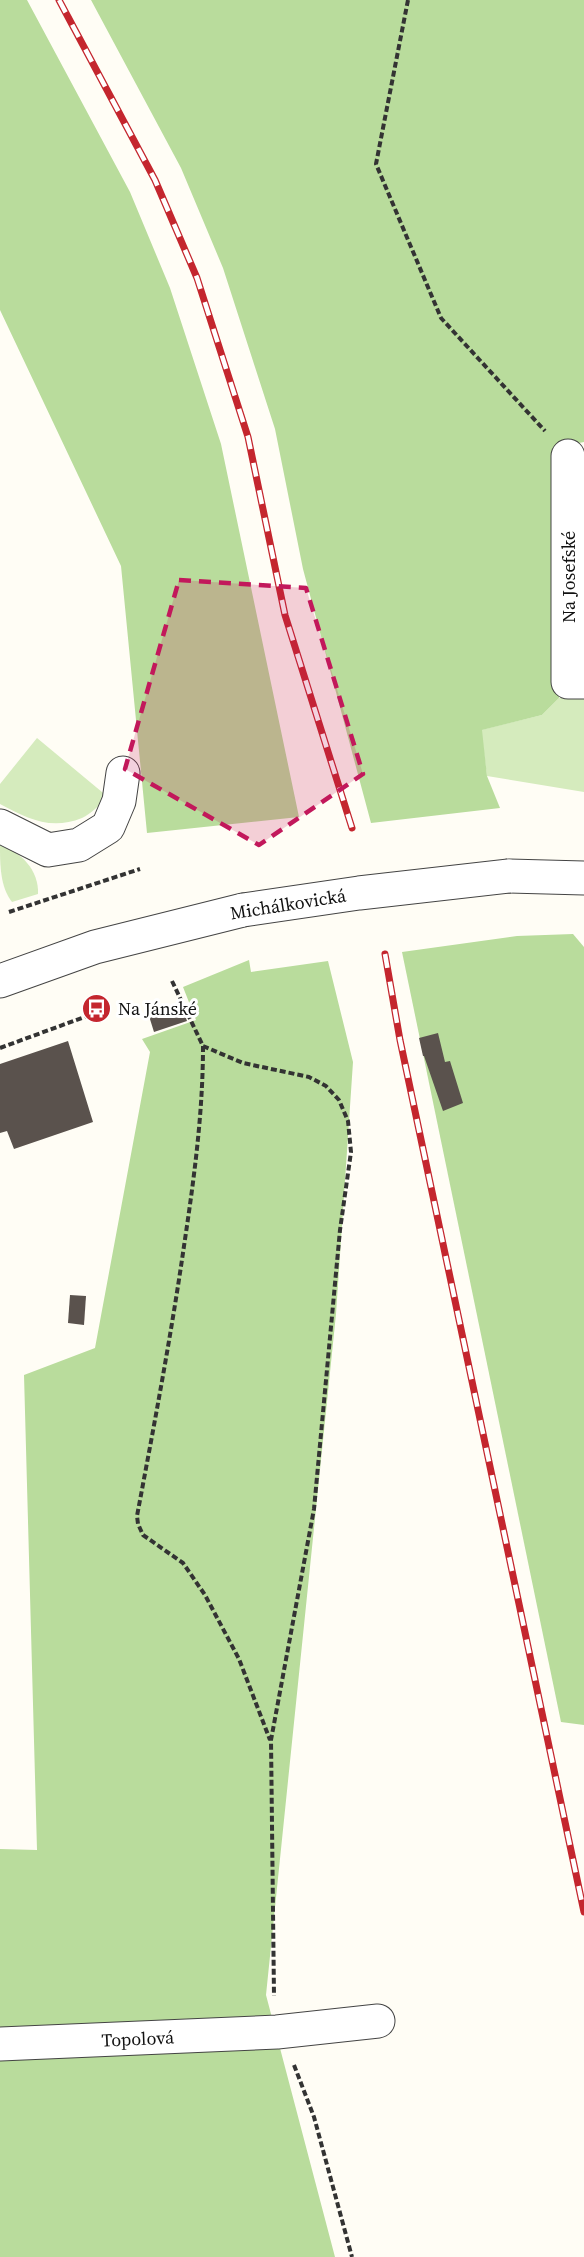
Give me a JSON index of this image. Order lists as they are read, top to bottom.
{
  "streets": {
    "street": ["Na Josefské", "Michálkovická", "Topolová"]
  },
  "places": {
    "bus stop": ["Na Jánské"]
  }
}
